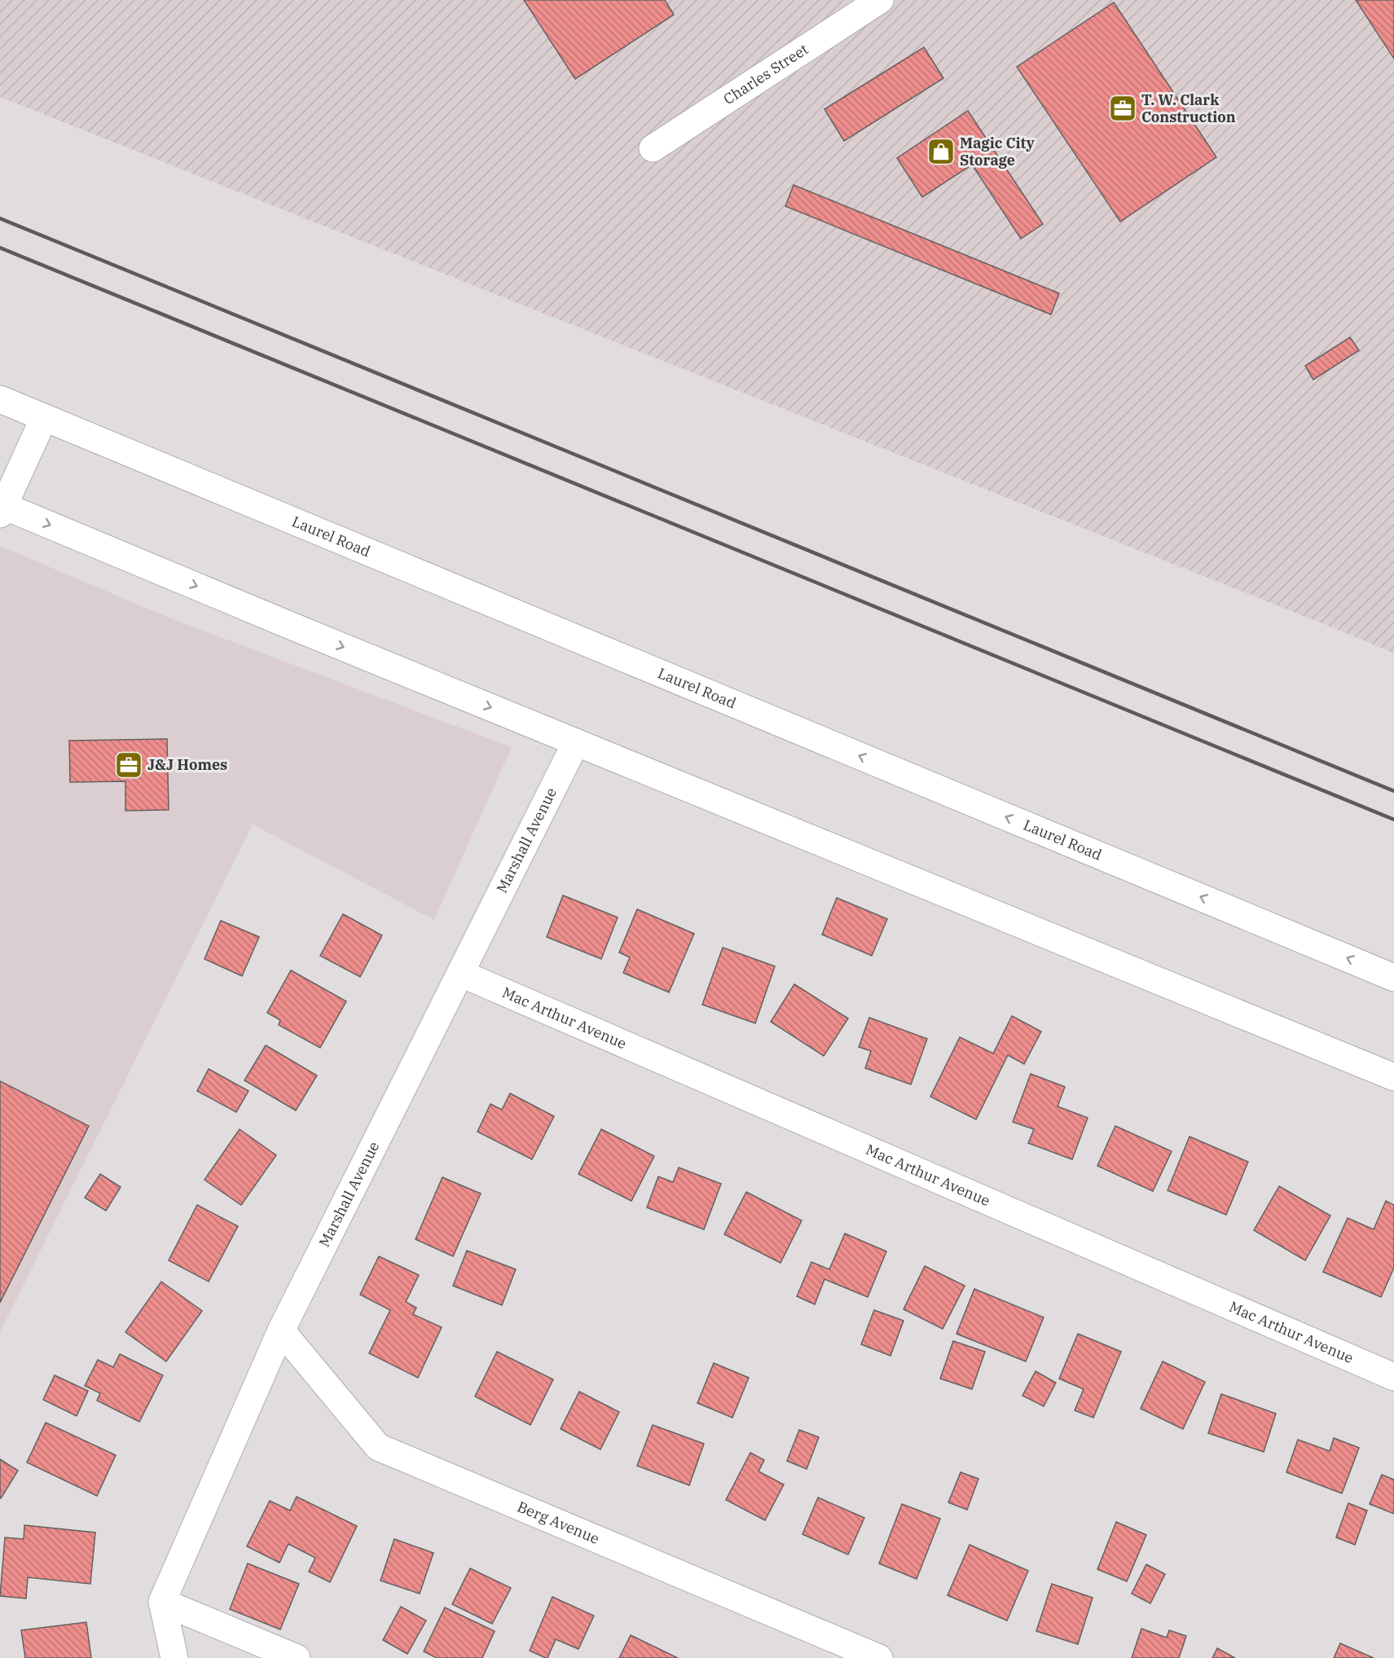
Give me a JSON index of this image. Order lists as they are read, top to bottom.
{
  "streets": {
    "main road": [
      "Charles Street",
      "Laurel Road",
      "Marshall Avenue",
      "Mac Arthur Avenue",
      "Berg Avenue"
    ]
  },
  "crossings": [
    ["Marshall Avenue", "Mac Arthur Avenue"],
    ["Marshall Avenue", "Berg Avenue"]
  ],
  "places": {
    "office": ["T. W. Clark Construction", "J&J Homes"],
    "shop": ["Magic City Storage"]
  }
}
